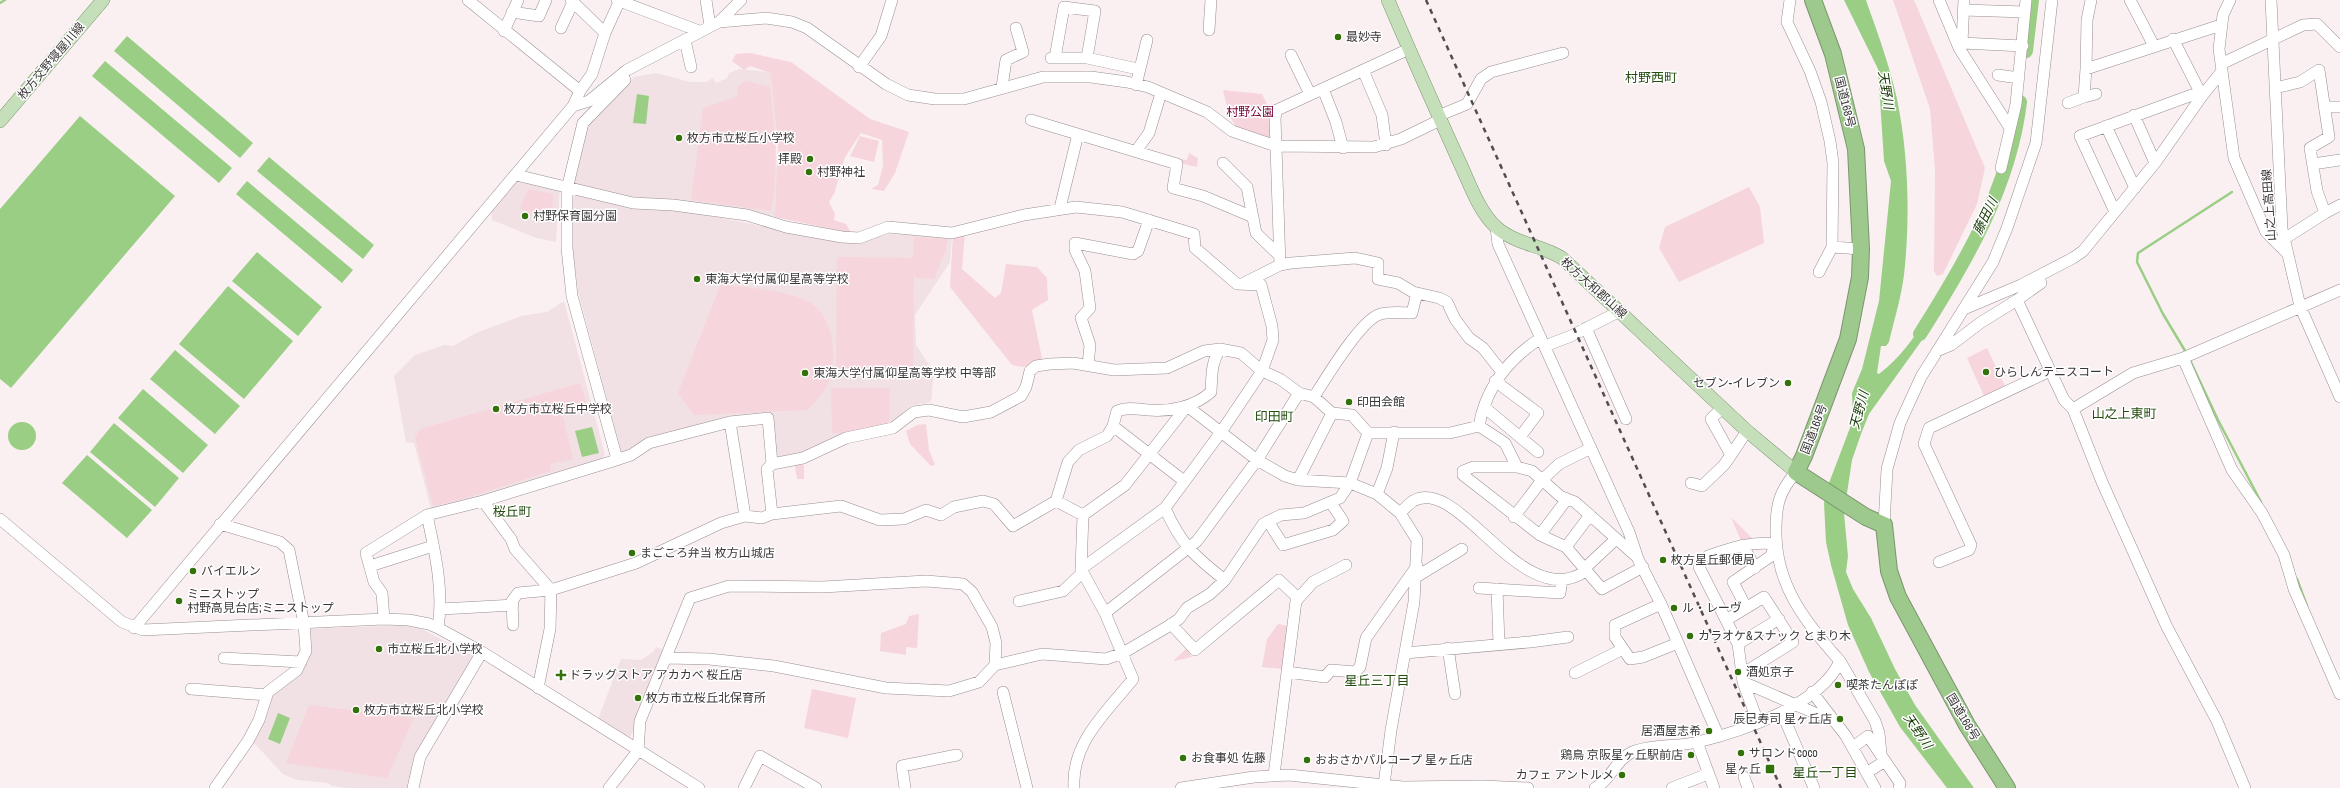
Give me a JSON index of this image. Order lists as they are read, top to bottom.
{
  "streets": {
    "highway": ["国道168号"],
    "main road": ["枚方交野寝屋川線", "枚方大和郡山線"],
    "street": ["山之上高田線"]
  },
  "crossings": [
    ["国道168号", "枚方大和郡山線"]
  ],
  "districts": [
    "村野西町",
    "山之上東町",
    "印田町",
    "桜丘町",
    "星丘三丁目",
    "星丘一丁目"
  ],
  "water": ["天野川", "藤田川"],
  "parks": ["村野公園"],
  "places": {
    "other": [
      "最妙寺",
      "枚方市立桜丘小学校",
      "拝殿",
      "村野神社",
      "村野保育園分園",
      "東海大学付属仰星高等学校",
      "ひらしんテニスコート",
      "東海大学付属仰星高等学校 中等部",
      "セブン-イレブン",
      "印田会館",
      "枚方市立桜丘中学校",
      "まごころ弁当 枚方山城店",
      "枚方星丘郵便局",
      "バイエルン",
      "ミニストップ 村野高見台店;ミニストップ",
      "ル・レーヴ",
      "カラオケ&スナック とまり木",
      "市立桜丘北小学校",
      "酒処京子",
      "喫茶たんぽぽ",
      "枚方市立桜丘北保育所",
      "枚方市立桜丘北小学校",
      "辰巳寿司 星ヶ丘店",
      "居酒屋志希",
      "サロンドcoco",
      "鶏鳥 京阪星ヶ丘駅前店",
      "お食事処 佐藤",
      "おおさかパルコープ 星ヶ丘店",
      "カフェ アントルメ"
    ],
    "health": ["ドラッグストア アカカベ 桜丘店"],
    "transit": ["星ヶ丘"]
  }
}
